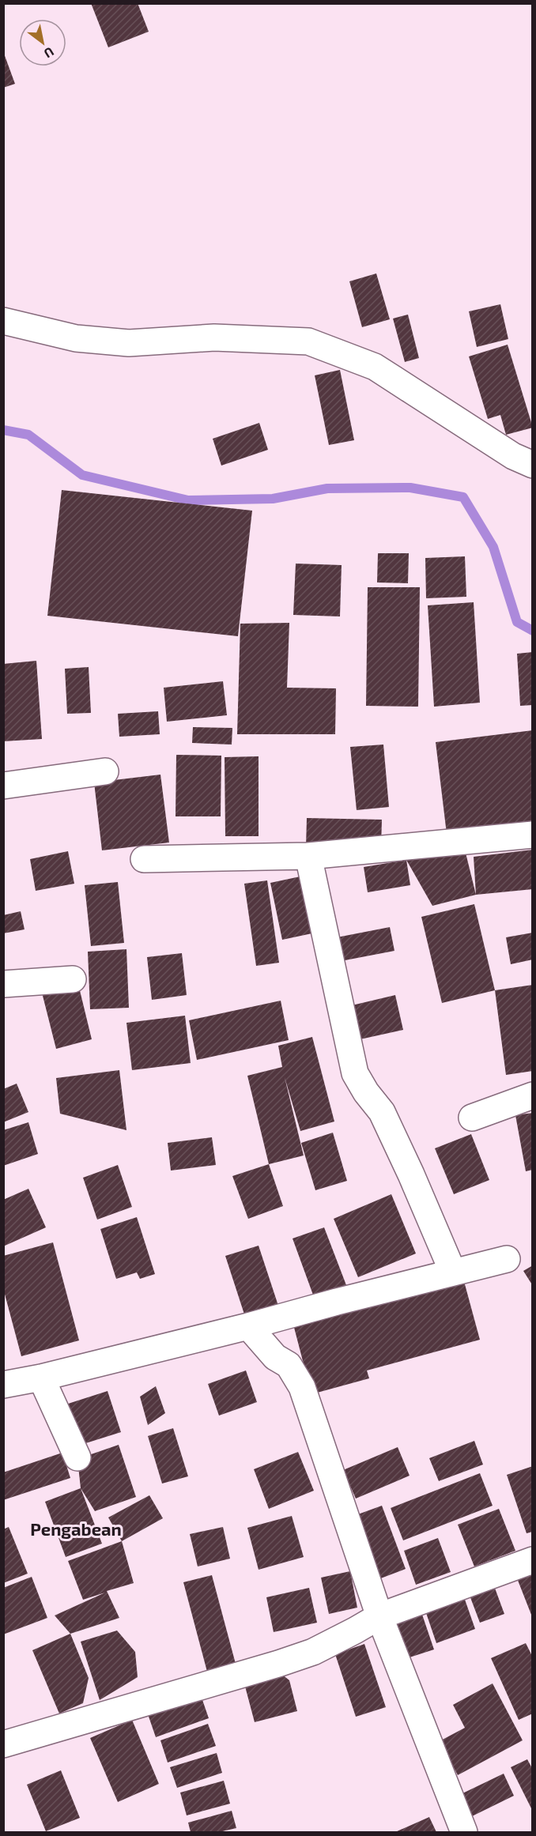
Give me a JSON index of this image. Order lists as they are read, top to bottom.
{
  "districts": ["Pengabean"],
  "north": "bottom right"
}
